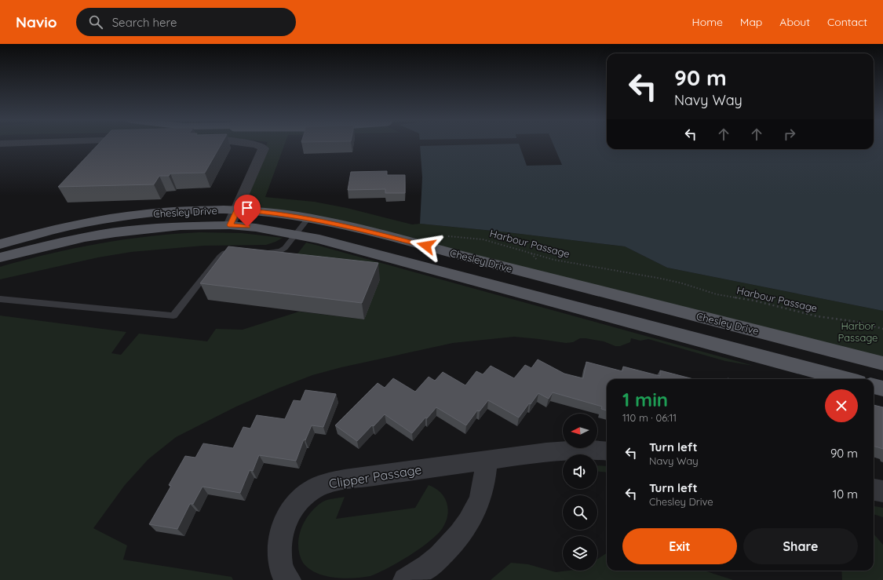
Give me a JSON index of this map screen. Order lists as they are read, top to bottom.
{
  "streets": {
    "main road": ["Chesley Drive"],
    "street": ["Clipper Passage"],
    "path": ["Harbour Passage"]
  },
  "parks": ["Harbor Passage"],
  "north": "left",
  "page": {
    "header": "Navio",
    "search": "Search here",
    "nav": [
      "Home",
      "Map",
      "About",
      "Contact"
    ],
    "turn": ["90 m", "Navy Way"],
    "heading": ["1 min", "110 m · 06:11"],
    "list": [
      {
        "name": "Turn left",
        "note": "Navy Way",
        "value": "90 m"
      },
      {
        "name": "Turn left",
        "note": "Chesley Drive",
        "value": "10 m"
      }
    ],
    "buttons": ["Exit", "Share"]
  }
}
